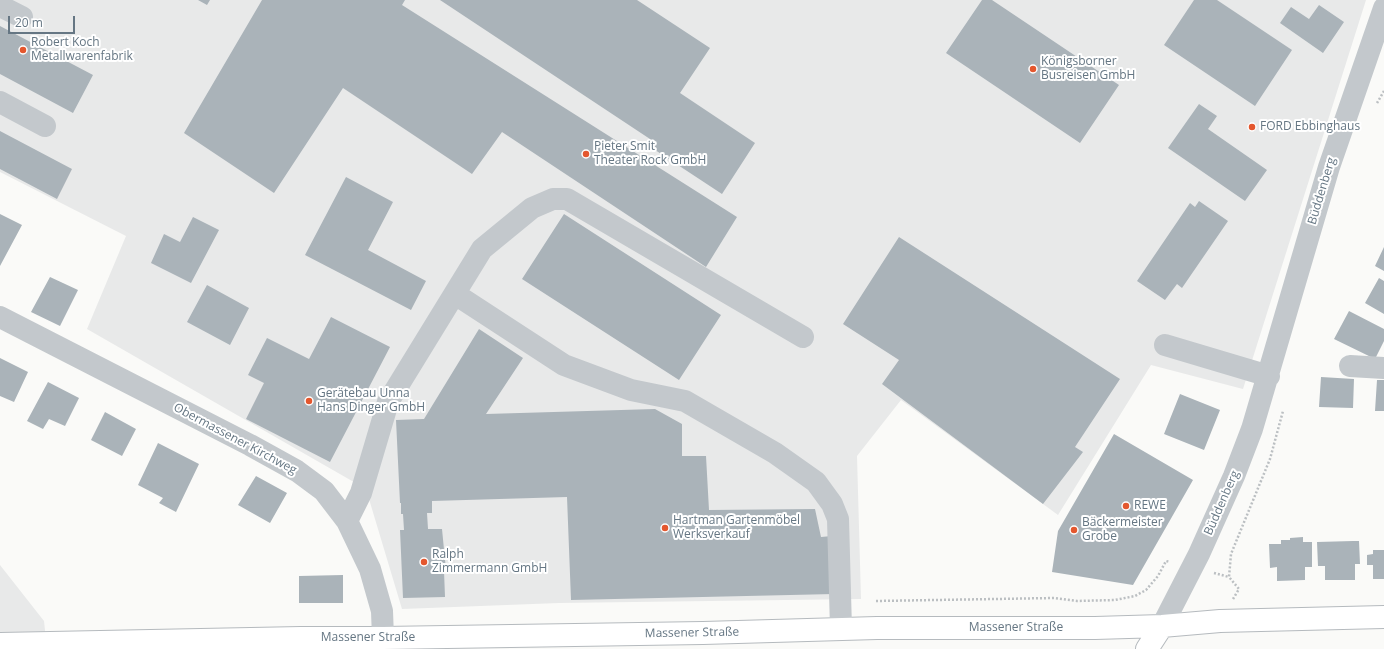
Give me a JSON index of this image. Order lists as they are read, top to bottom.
{
  "streets": {
    "main road": ["Massener Straße"],
    "street": ["Büddenberg", "Obermassener Kirchweg"]
  },
  "crossings": [
    ["Büddenberg", "Massener Straße"],
    ["Obermassener Kirchweg", "Massener Straße"]
  ],
  "places": [
    "Robert Koch Metallwarenfabrik",
    "Königsborner Busreisen GmbH",
    "FORD Ebbinghaus",
    "Pieter Smit Theater Rock GmbH",
    "Gerätebau Unna Hans Dinger GmbH",
    "REWE",
    "Hartman Gartenmöbel Werksverkauf",
    "Bäckermeister Grobe",
    "Ralph Zimmermann GmbH"
  ],
  "scale_bar": "20 m"
}
